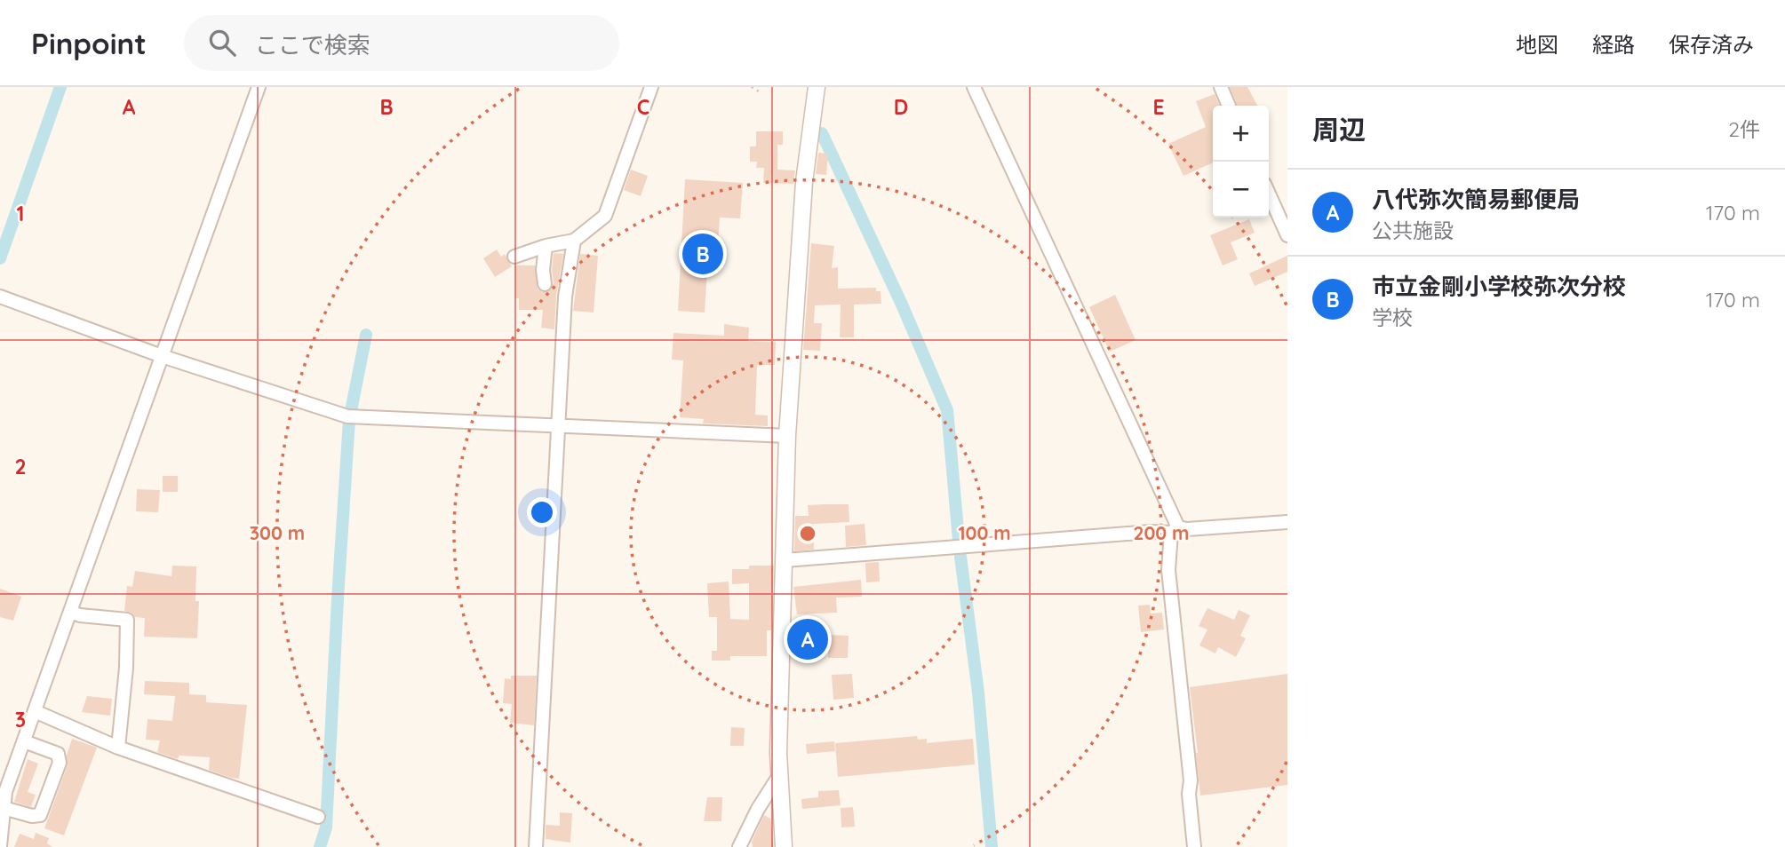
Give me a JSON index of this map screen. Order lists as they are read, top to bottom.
{
  "page": {
    "header": "Pinpoint",
    "search": "ここで検索",
    "nav": ["地図", "経路", "保存済み"],
    "heading": ["周辺", "2件"],
    "map_buttons": ["+", "−"],
    "list": [
      {
        "mark": "A",
        "name": "八代弥次簡易郵便局",
        "note": "公共施設",
        "value": "170 m"
      },
      {
        "mark": "B",
        "name": "市立金剛小学校弥次分校",
        "note": "学校",
        "value": "170 m"
      }
    ],
    "pins": ["B", "A"]
  },
  "grid": {
    "columns": [
      "A",
      "B",
      "C",
      "D",
      "E"
    ],
    "rows": ["1", "2", "3"]
  },
  "rings": ["100 m", "200 m", "300 m"]
}
